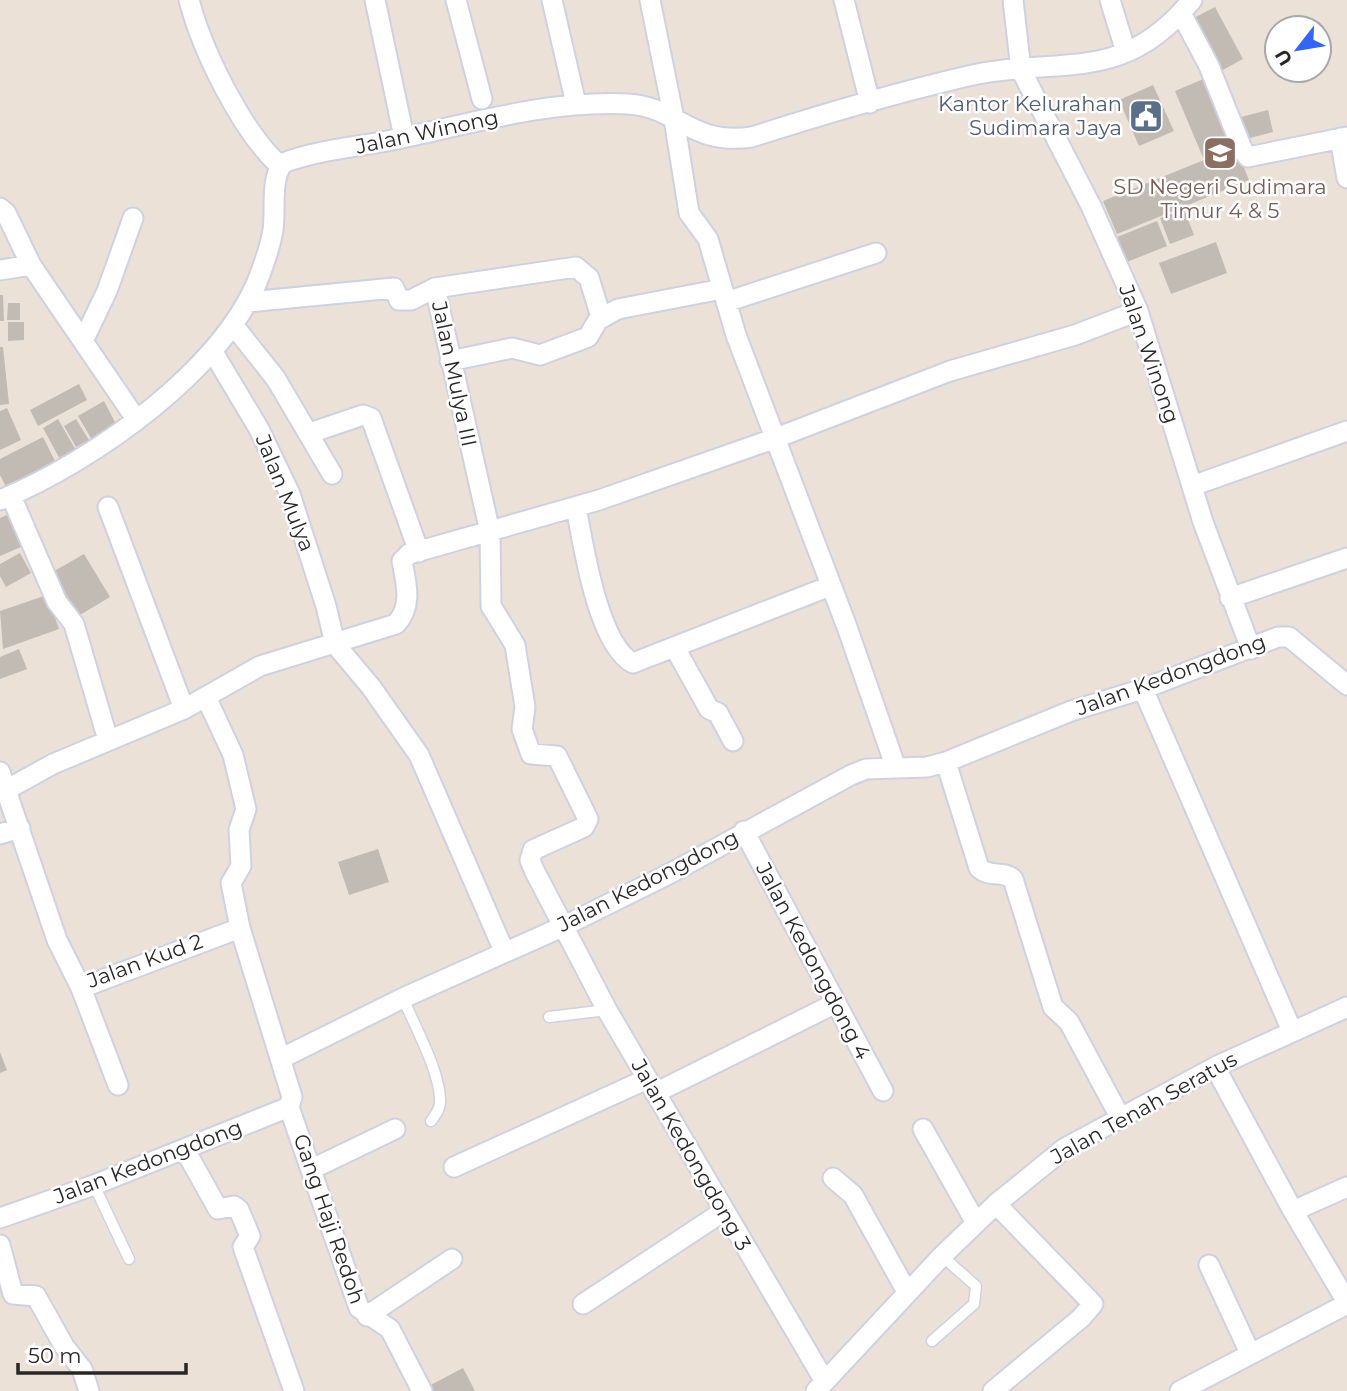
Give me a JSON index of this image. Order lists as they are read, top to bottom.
{
  "streets": {
    "street": [
      "Jalan Winong",
      "Jalan Mulya III",
      "Jalan Mulya",
      "Jalan Kedongdong",
      "Jalan Kud 2",
      "Jalan Kedongdong 4",
      "Jalan Tenah Seratus",
      "Jalan Kedongdong 3",
      "Gang Haji Redoh"
    ]
  },
  "crossings": [
    ["Jalan Winong", "Jalan Kedongdong"],
    ["Jalan Mulya III", "Jalan Kedongdong"],
    ["Jalan Mulya III", "Jalan Kedongdong 3"],
    ["Jalan Kedongdong", "Jalan Kedongdong 4"],
    ["Jalan Kedongdong", "Jalan Kedongdong 3"],
    ["Jalan Kedongdong", "Gang Haji Redoh"],
    ["Jalan Tenah Seratus", "Jalan Kedongdong 3"]
  ],
  "places": {
    "public building": ["Kantor Kelurahan Sudimara Jaya"],
    "school or university": ["SD Negeri Sudimara Timur 4 & 5"]
  },
  "scale_bar": "50 m",
  "north": "bottom left"
}
